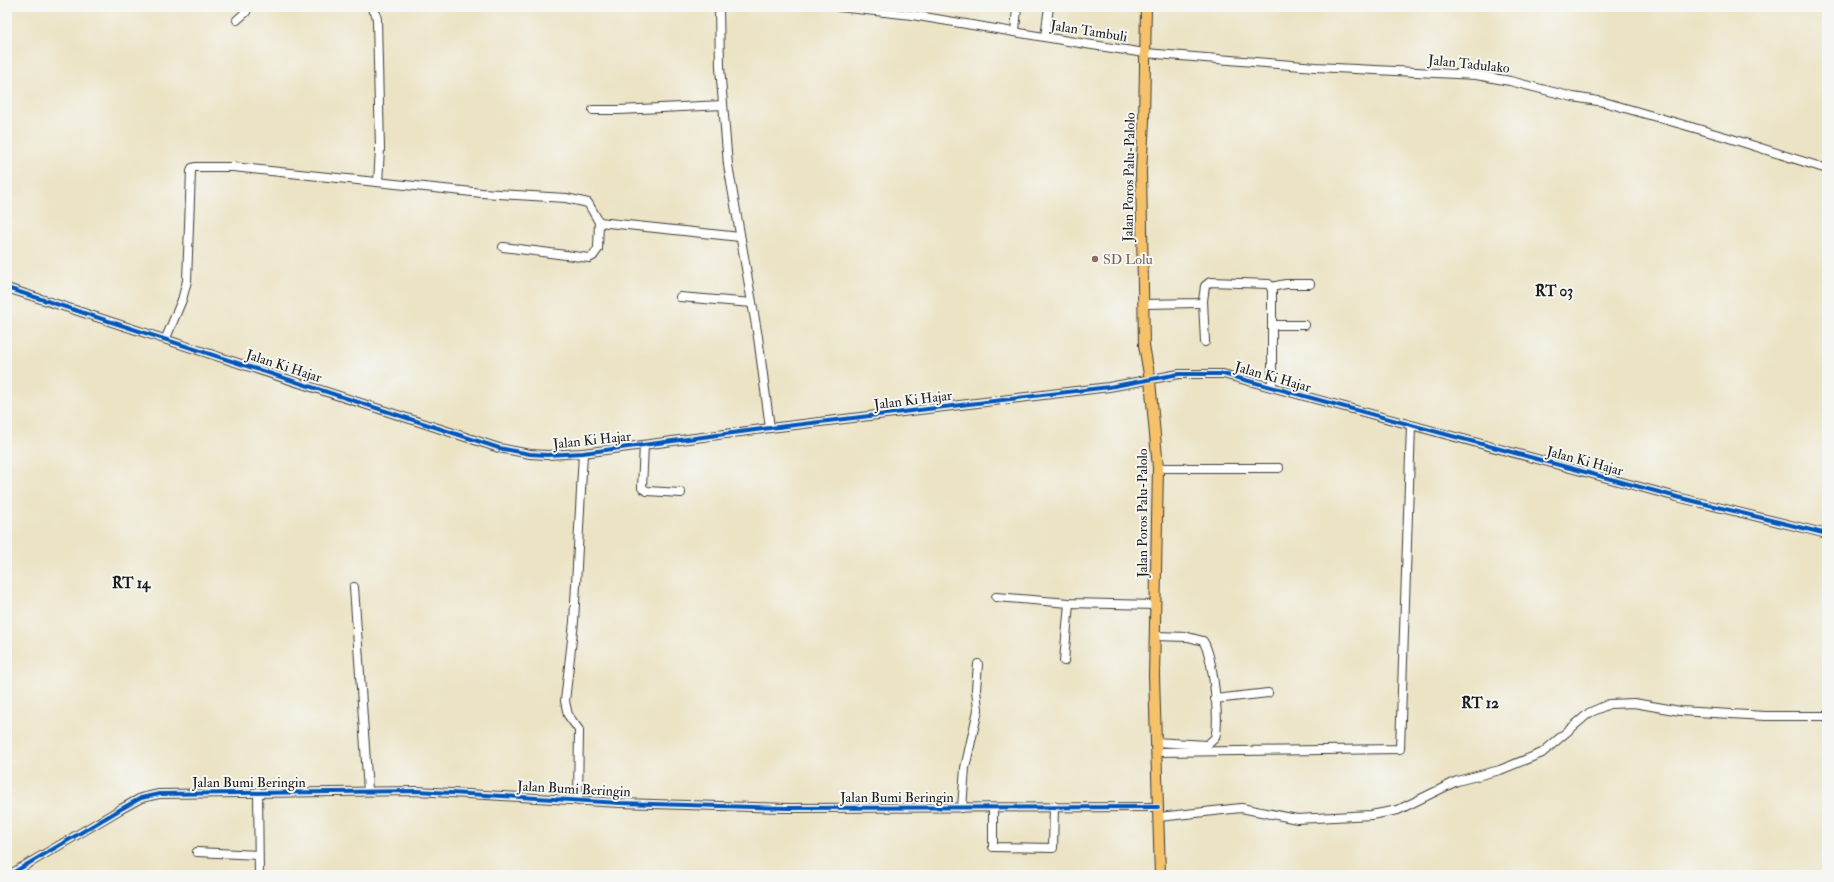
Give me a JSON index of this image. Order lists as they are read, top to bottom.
{
  "streets": {
    "main road": ["Jalan Poros Palu-Palolo"],
    "street": [
      "Jalan Tambuli",
      "Jalan Tadulako",
      "Jalan Ki Hajar",
      "Jalan Bumi Beringin"
    ]
  },
  "crossings": [
    ["Jalan Tambuli", "Jalan Tadulako"],
    ["Jalan Tambuli", "Jalan Poros Palu-Palolo"],
    ["Jalan Tadulako", "Jalan Poros Palu-Palolo"],
    ["Jalan Poros Palu-Palolo", "Jalan Ki Hajar"],
    ["Jalan Poros Palu-Palolo", "Jalan Bumi Beringin"]
  ],
  "districts": ["RT 03", "RT 14", "RT 12"],
  "places": ["SD Lolu"]
}
